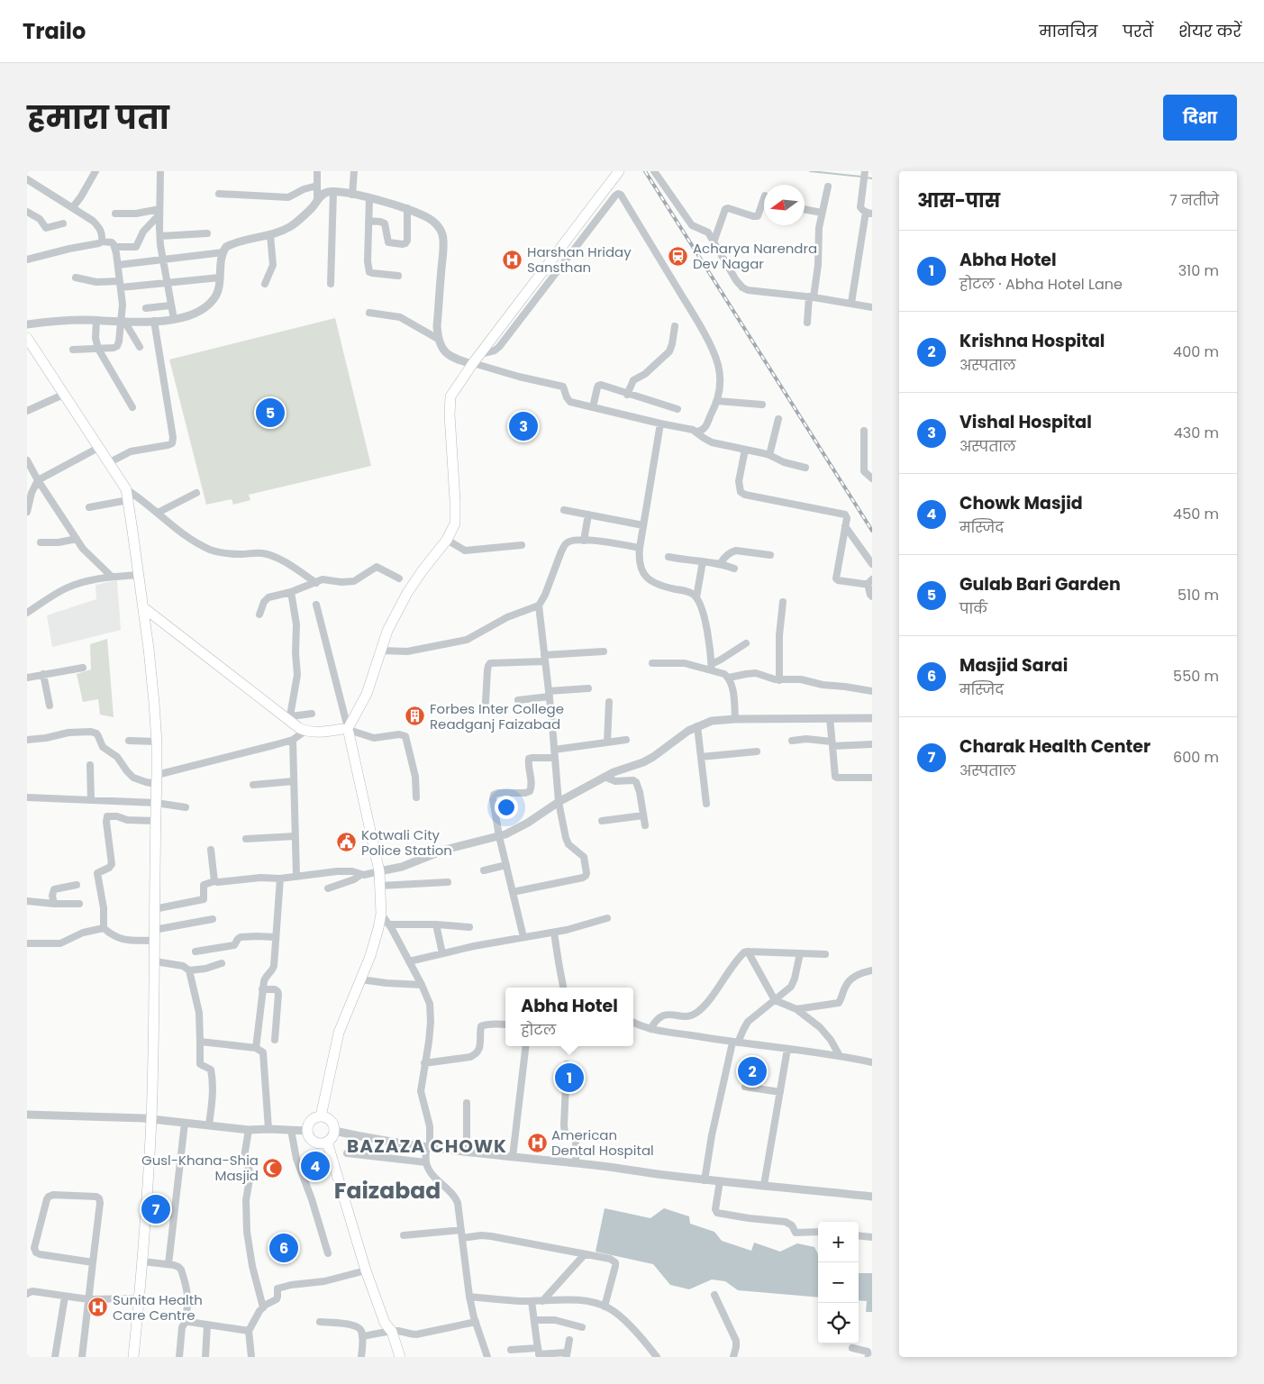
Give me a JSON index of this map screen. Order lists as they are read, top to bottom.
{
  "districts": ["BAZAZA CHOWK", "Faizabad"],
  "places": {
    "station": ["Acharya Narendra Dev Nagar"],
    "hospital": ["Harshan Hriday Sansthan", "American Dental Hospital", "Sunita Health Care Centre"],
    "building": ["Forbes Inter College Readganj Faizabad"],
    "public building": ["Kotwali City Police Station"],
    "mosque": ["Gusl-Khana-Shia Masjid"]
  },
  "north": "left",
  "page": {
    "header": "Trailo",
    "nav": ["मानचित्र", "परतें", "शेयर करें"],
    "title": "हमारा पता",
    "buttons": "दिशा",
    "heading": ["आस-पास", "7 नतीजे"],
    "list": [
      {
        "mark": "1",
        "name": "Abha Hotel",
        "note": "होटल · Abha Hotel Lane",
        "value": "310 m"
      },
      {
        "mark": "2",
        "name": "Krishna Hospital",
        "note": "अस्पताल",
        "value": "400 m"
      },
      {
        "mark": "3",
        "name": "Vishal Hospital",
        "note": "अस्पताल",
        "value": "430 m"
      },
      {
        "mark": "4",
        "name": "Chowk Masjid",
        "note": "मस्जिद",
        "value": "450 m"
      },
      {
        "mark": "5",
        "name": "Gulab Bari Garden",
        "note": "पार्क",
        "value": "510 m"
      },
      {
        "mark": "6",
        "name": "Masjid Sarai",
        "note": "मस्जिद",
        "value": "550 m"
      },
      {
        "mark": "7",
        "name": "Charak Health Center",
        "note": "अस्पताल",
        "value": "600 m"
      }
    ],
    "pins": [
      "5",
      "3",
      "2",
      "1",
      "4",
      "7",
      "6"
    ],
    "popup": ["Abha Hotel", "होटल"],
    "map_buttons": ["+", "−"]
  }
}
